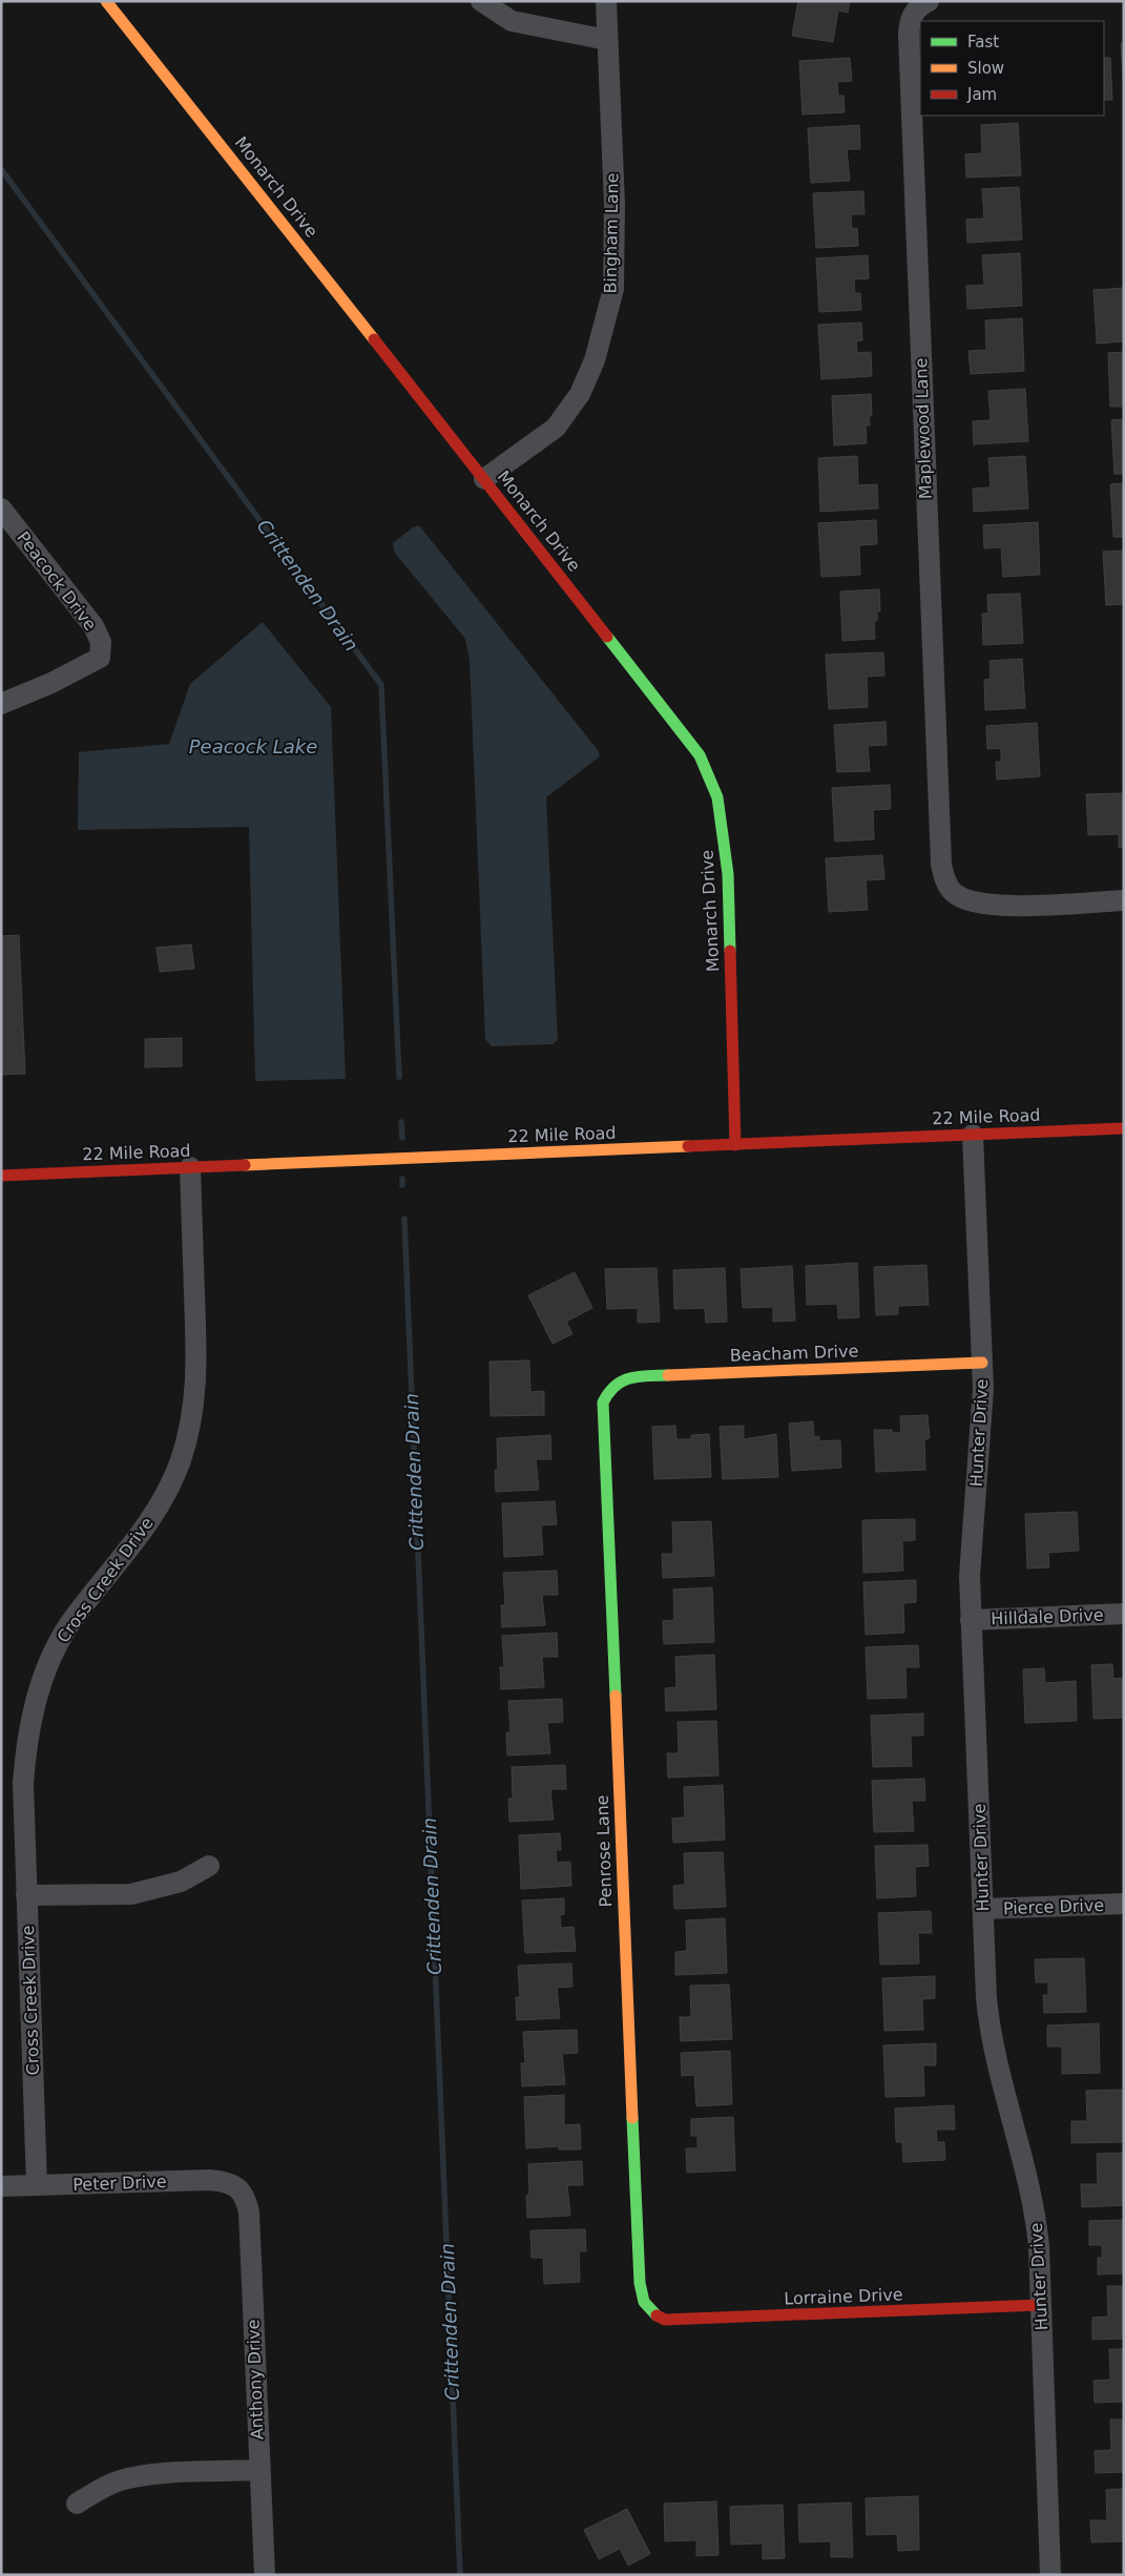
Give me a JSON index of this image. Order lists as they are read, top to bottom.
{
  "streets": {
    "street": [
      "Monarch Drive",
      "Bingham Lane",
      "Maplewood Lane",
      "Peacock Drive",
      "22 Mile Road",
      "Beacham Drive",
      "Hunter Drive",
      "Cross Creek Drive",
      "Hilldale Drive",
      "Penrose Lane",
      "Pierce Drive",
      "Peter Drive",
      "Lorraine Drive",
      "Anthony Drive"
    ]
  },
  "crossings": [
    ["Monarch Drive", "Bingham Lane"],
    ["Monarch Drive", "22 Mile Road"],
    ["22 Mile Road", "Hunter Drive"],
    ["22 Mile Road", "Cross Creek Drive"],
    ["Beacham Drive", "Hunter Drive"],
    ["Beacham Drive", "Penrose Lane"],
    ["Hunter Drive", "Hilldale Drive"],
    ["Hunter Drive", "Pierce Drive"],
    ["Hunter Drive", "Lorraine Drive"],
    ["Cross Creek Drive", "Peter Drive"],
    ["Penrose Lane", "Lorraine Drive"],
    ["Peter Drive", "Anthony Drive"]
  ],
  "water": ["Crittenden Drain", "Peacock Lake"],
  "legend": ["Fast", "Slow", "Jam"]
}
